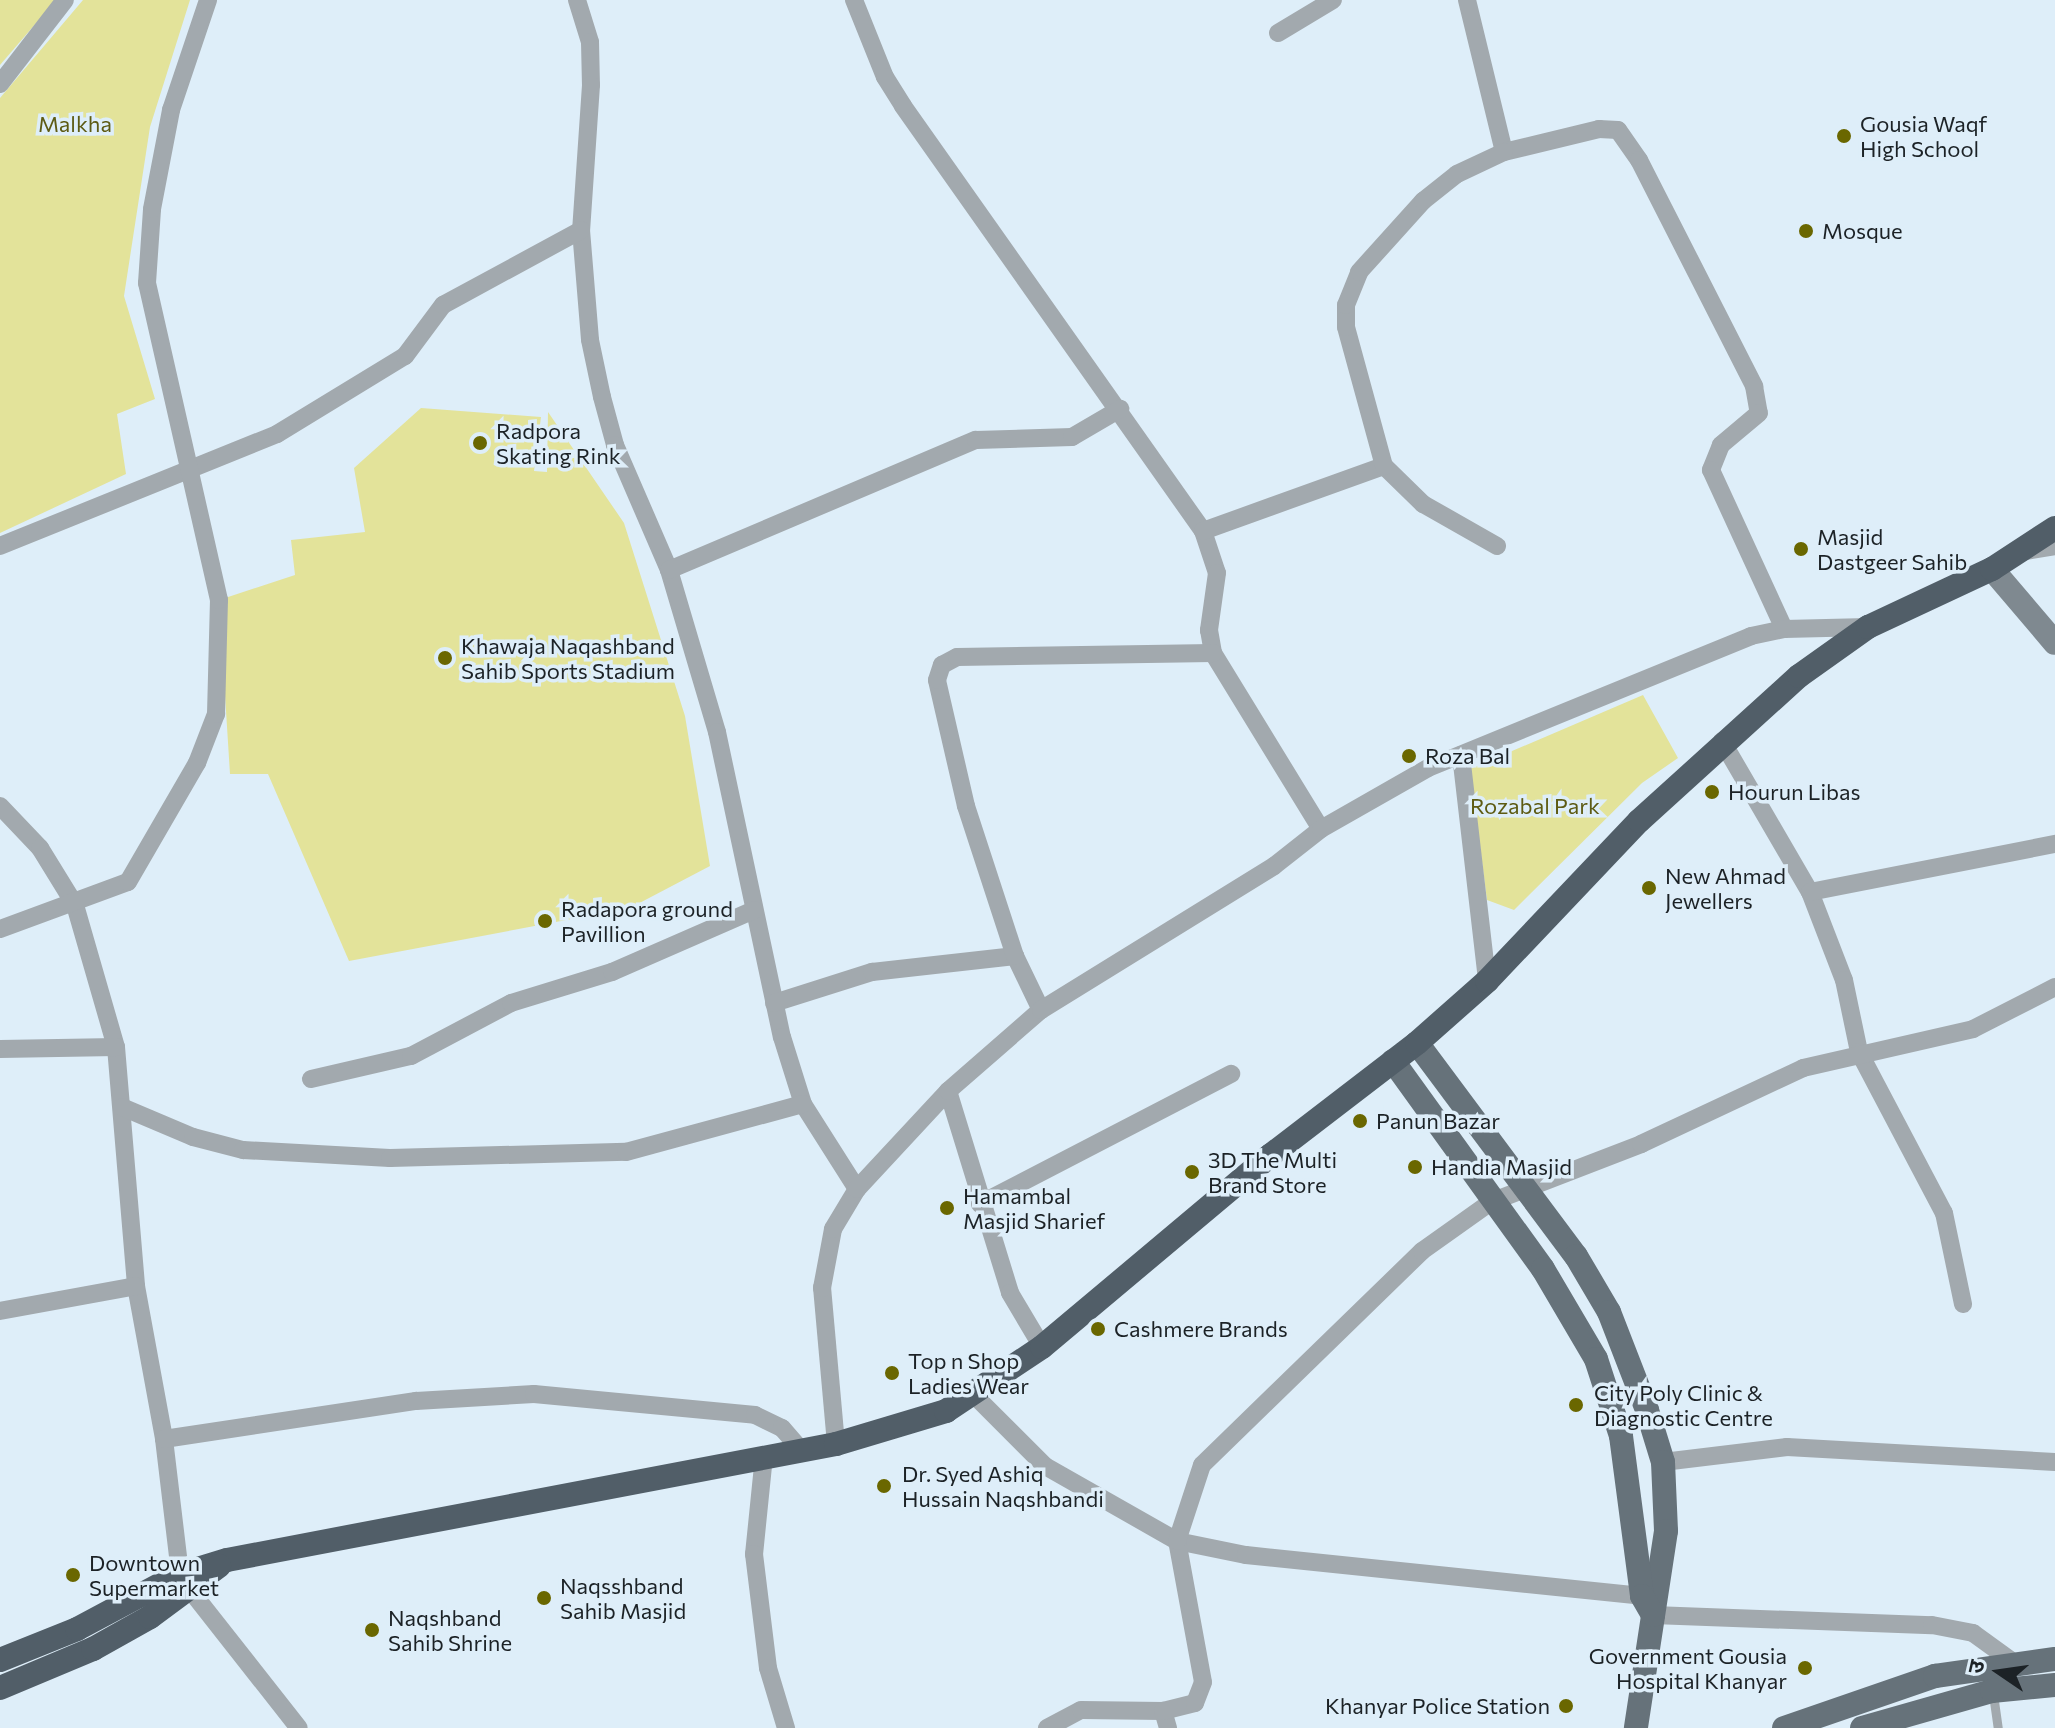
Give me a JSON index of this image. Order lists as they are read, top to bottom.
{
  "parks": ["Malkha", "Rozabal Park"],
  "places": [
    "Gousia Waqf High School",
    "Mosque",
    "Radpora Skating Rink",
    "Masjid Dastgeer Sahib",
    "Khawaja Naqashband Sahib Sports Stadium",
    "Roza Bal",
    "Hourun Libas",
    "New Ahmad Jewellers",
    "Radapora ground Pavillion",
    "Panun Bazar",
    "Handia Masjid",
    "3D The Multi Brand Store",
    "Hamambal Masjid Sharief",
    "Cashmere Brands",
    "Top n Shop Ladies Wear",
    "City Poly Clinic & Diagnostic Centre",
    "Dr. Syed Ashiq Hussain Naqshbandi",
    "Downtown Supermarket",
    "Naqsshband Sahib Masjid",
    "Naqshband Sahib Shrine",
    "Government Gousia Hospital Khanyar",
    "Khanyar Police Station"
  ],
  "north": "left"
}
